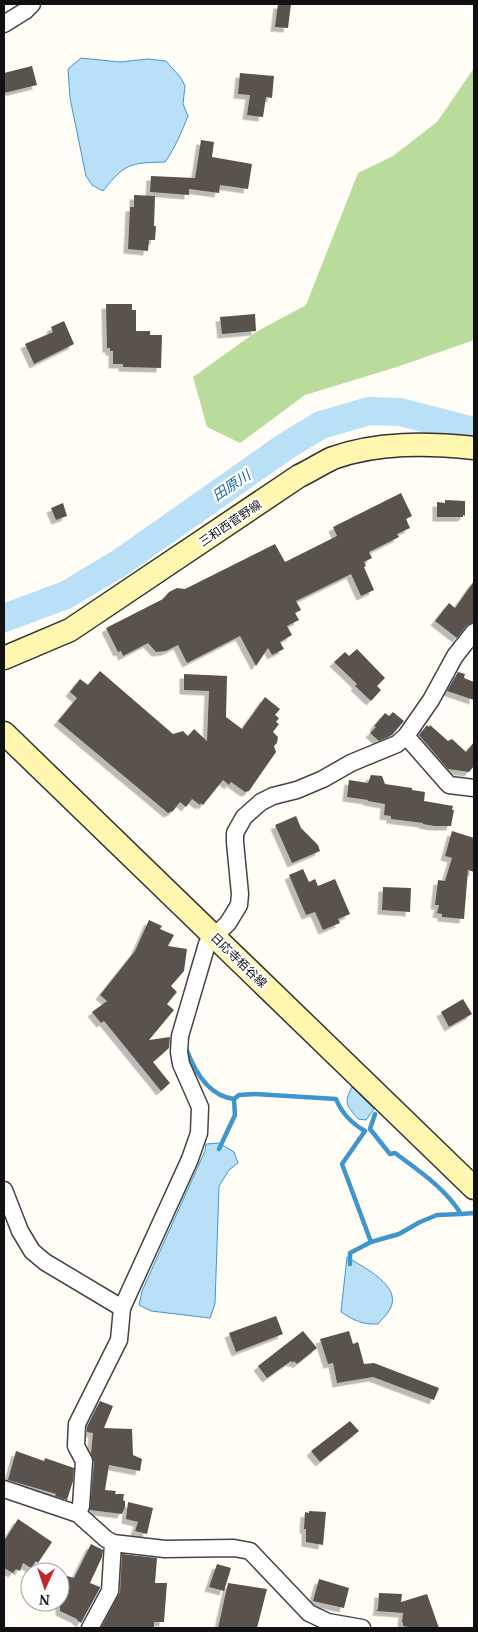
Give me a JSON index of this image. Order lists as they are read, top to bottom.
{
  "streets": {
    "main road": ["三和西菅野線", "日応寺栢谷線"]
  },
  "water": ["田原川"],
  "north": "bottom"
}
